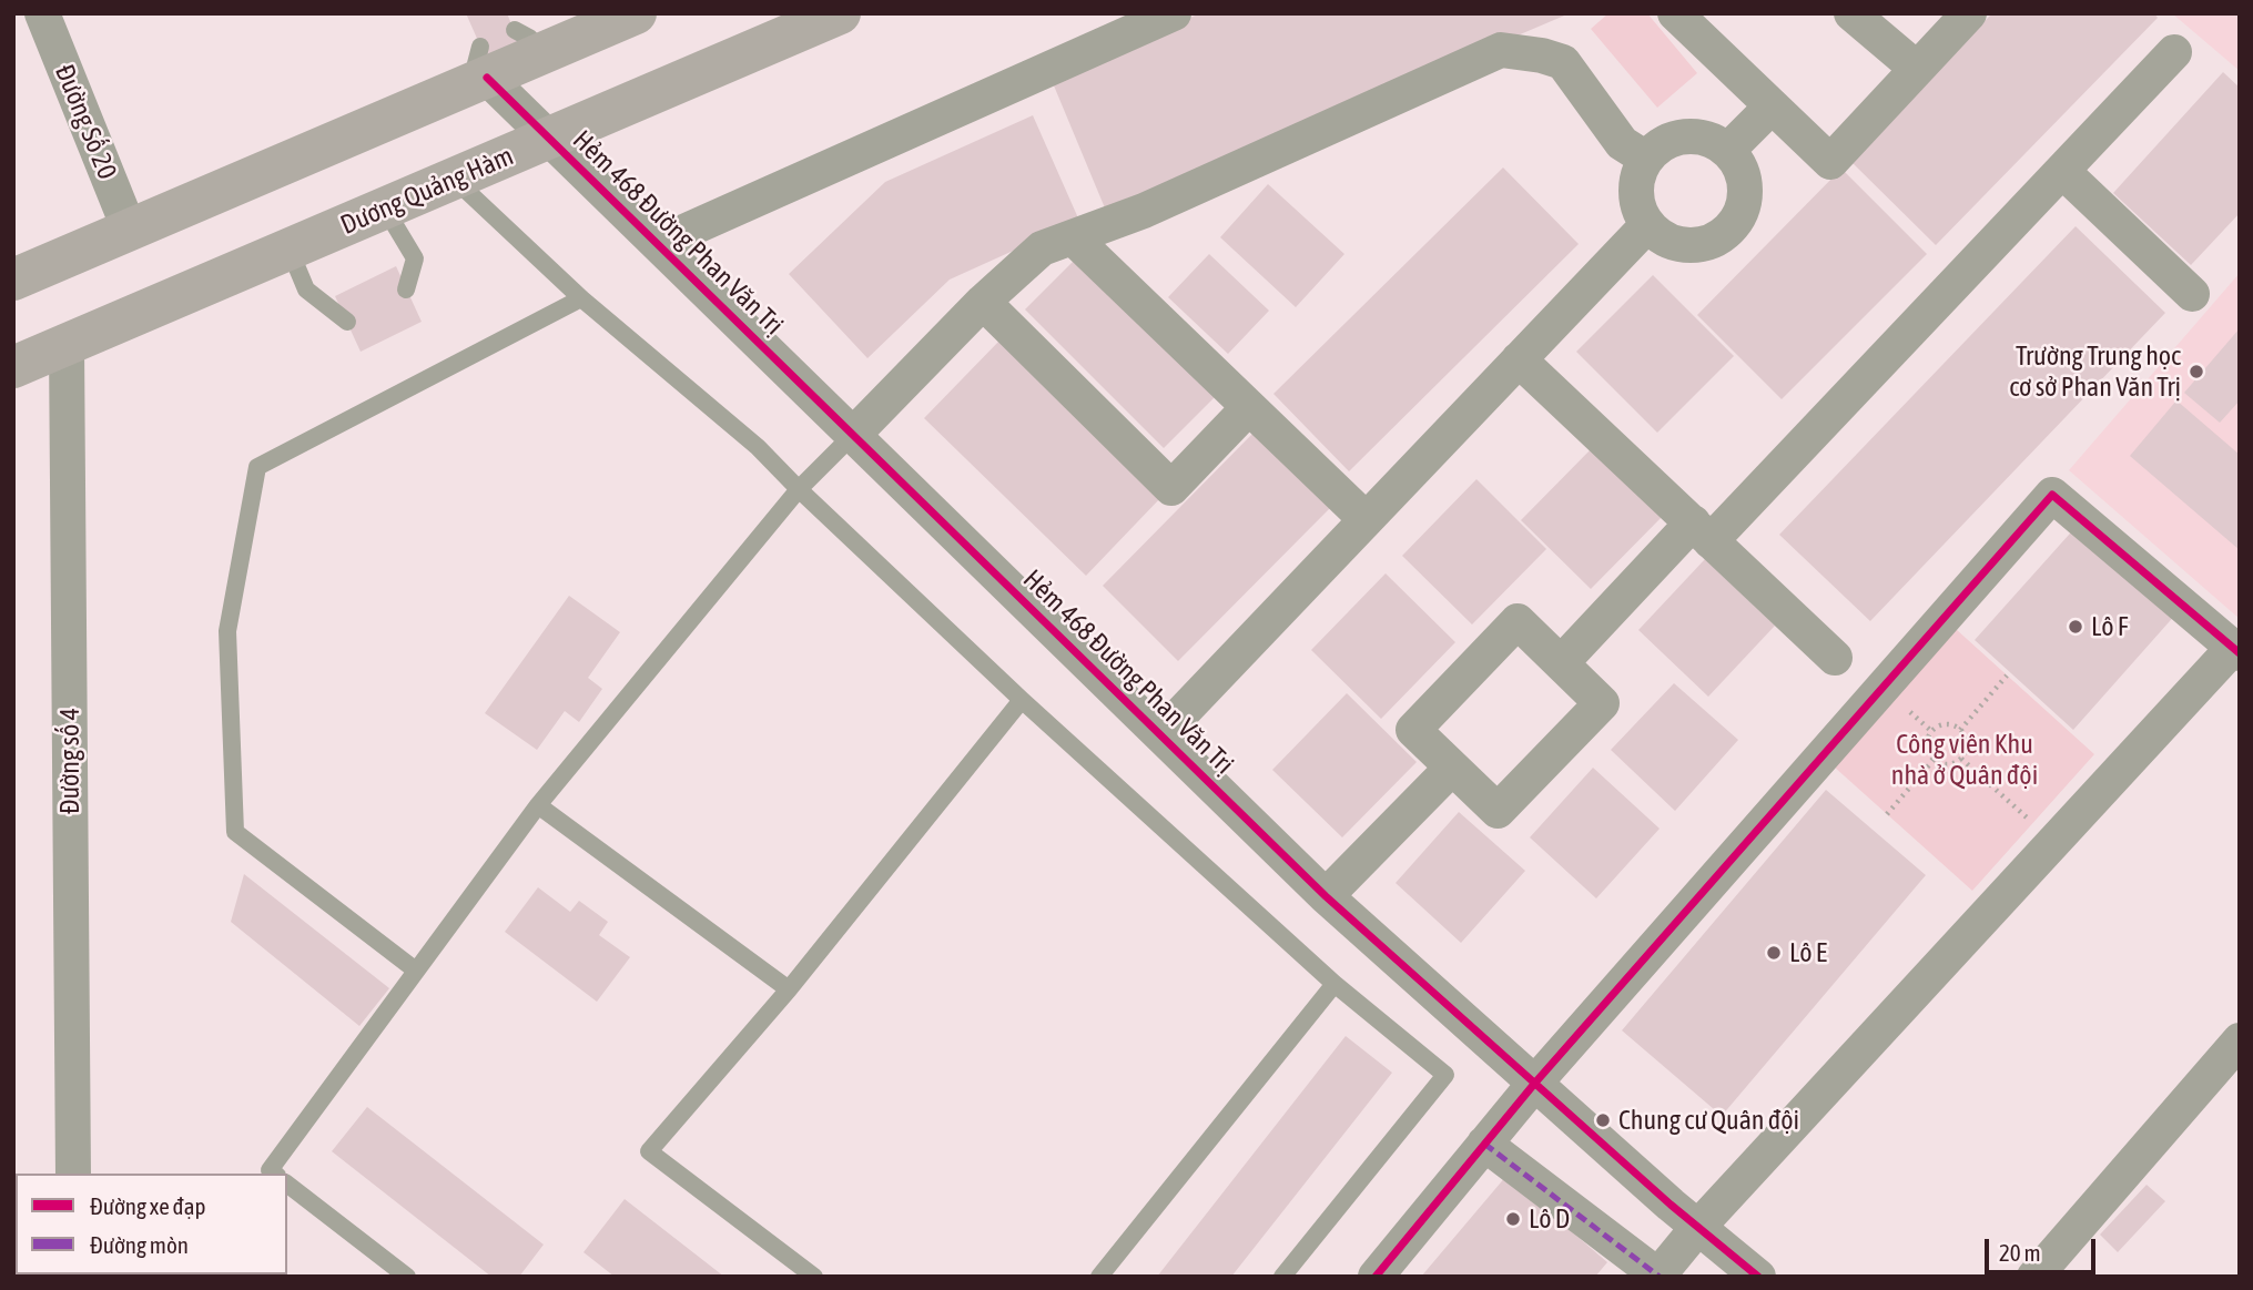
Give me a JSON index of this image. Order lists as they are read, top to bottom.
{
  "streets": {
    "street": [
      "Đường Số 20",
      "Dương Quảng Hàm",
      "Hẻm 468 Đường Phan Văn Trị",
      "Đường số 4"
    ]
  },
  "crossings": [
    ["Dương Quảng Hàm", "Hẻm 468 Đường Phan Văn Trị"],
    ["Dương Quảng Hàm", "Đường số 4"]
  ],
  "parks": ["Công viên Khu nhà ở Quân đội"],
  "places": [
    "Trường Trung học cơ sở Phan Văn Trị",
    "Lô F",
    "Lô E",
    "Chung cư Quân đội",
    "Lô D"
  ],
  "legend": ["Đường xe đạp", "Đường mòn"],
  "scale_bar": "20 m"
}
